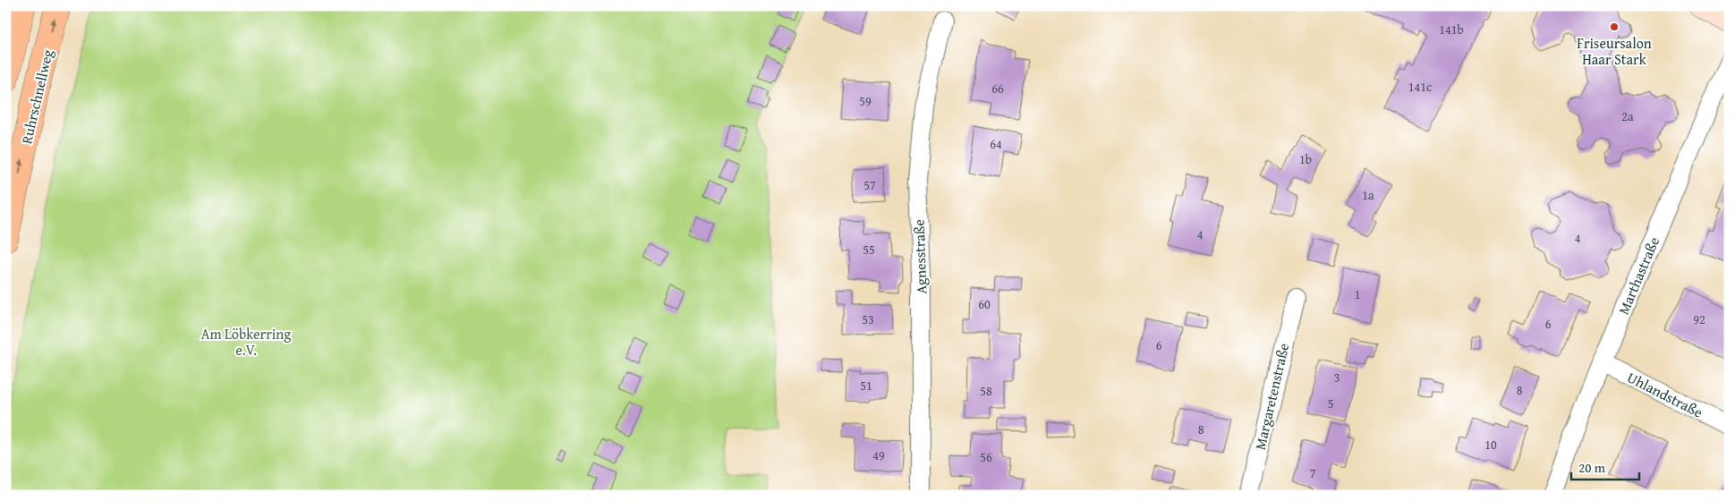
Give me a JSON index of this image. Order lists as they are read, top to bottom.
{
  "streets": {
    "highway": ["Ruhrschnellweg"],
    "street": [
      "Agnesstraße",
      "Marthastraße",
      "Uhlandstraße",
      "Margaretenstraße"
    ]
  },
  "crossings": [
    ["Marthastraße", "Uhlandstraße"]
  ],
  "parks": ["Am Löbkerring e.V."],
  "places": ["Friseursalon Haar Stark"],
  "house_numbers": [
    "141b",
    "141c",
    "66",
    "59",
    "2a",
    "64",
    "1b",
    "57",
    "1a",
    "4",
    "4",
    "55",
    "1",
    "60",
    "53",
    "92",
    "6",
    "6",
    "3",
    "51",
    "8",
    "58",
    "5",
    "8",
    "10",
    "49",
    "56",
    "7"
  ],
  "scale_bar": "20 m"
}
